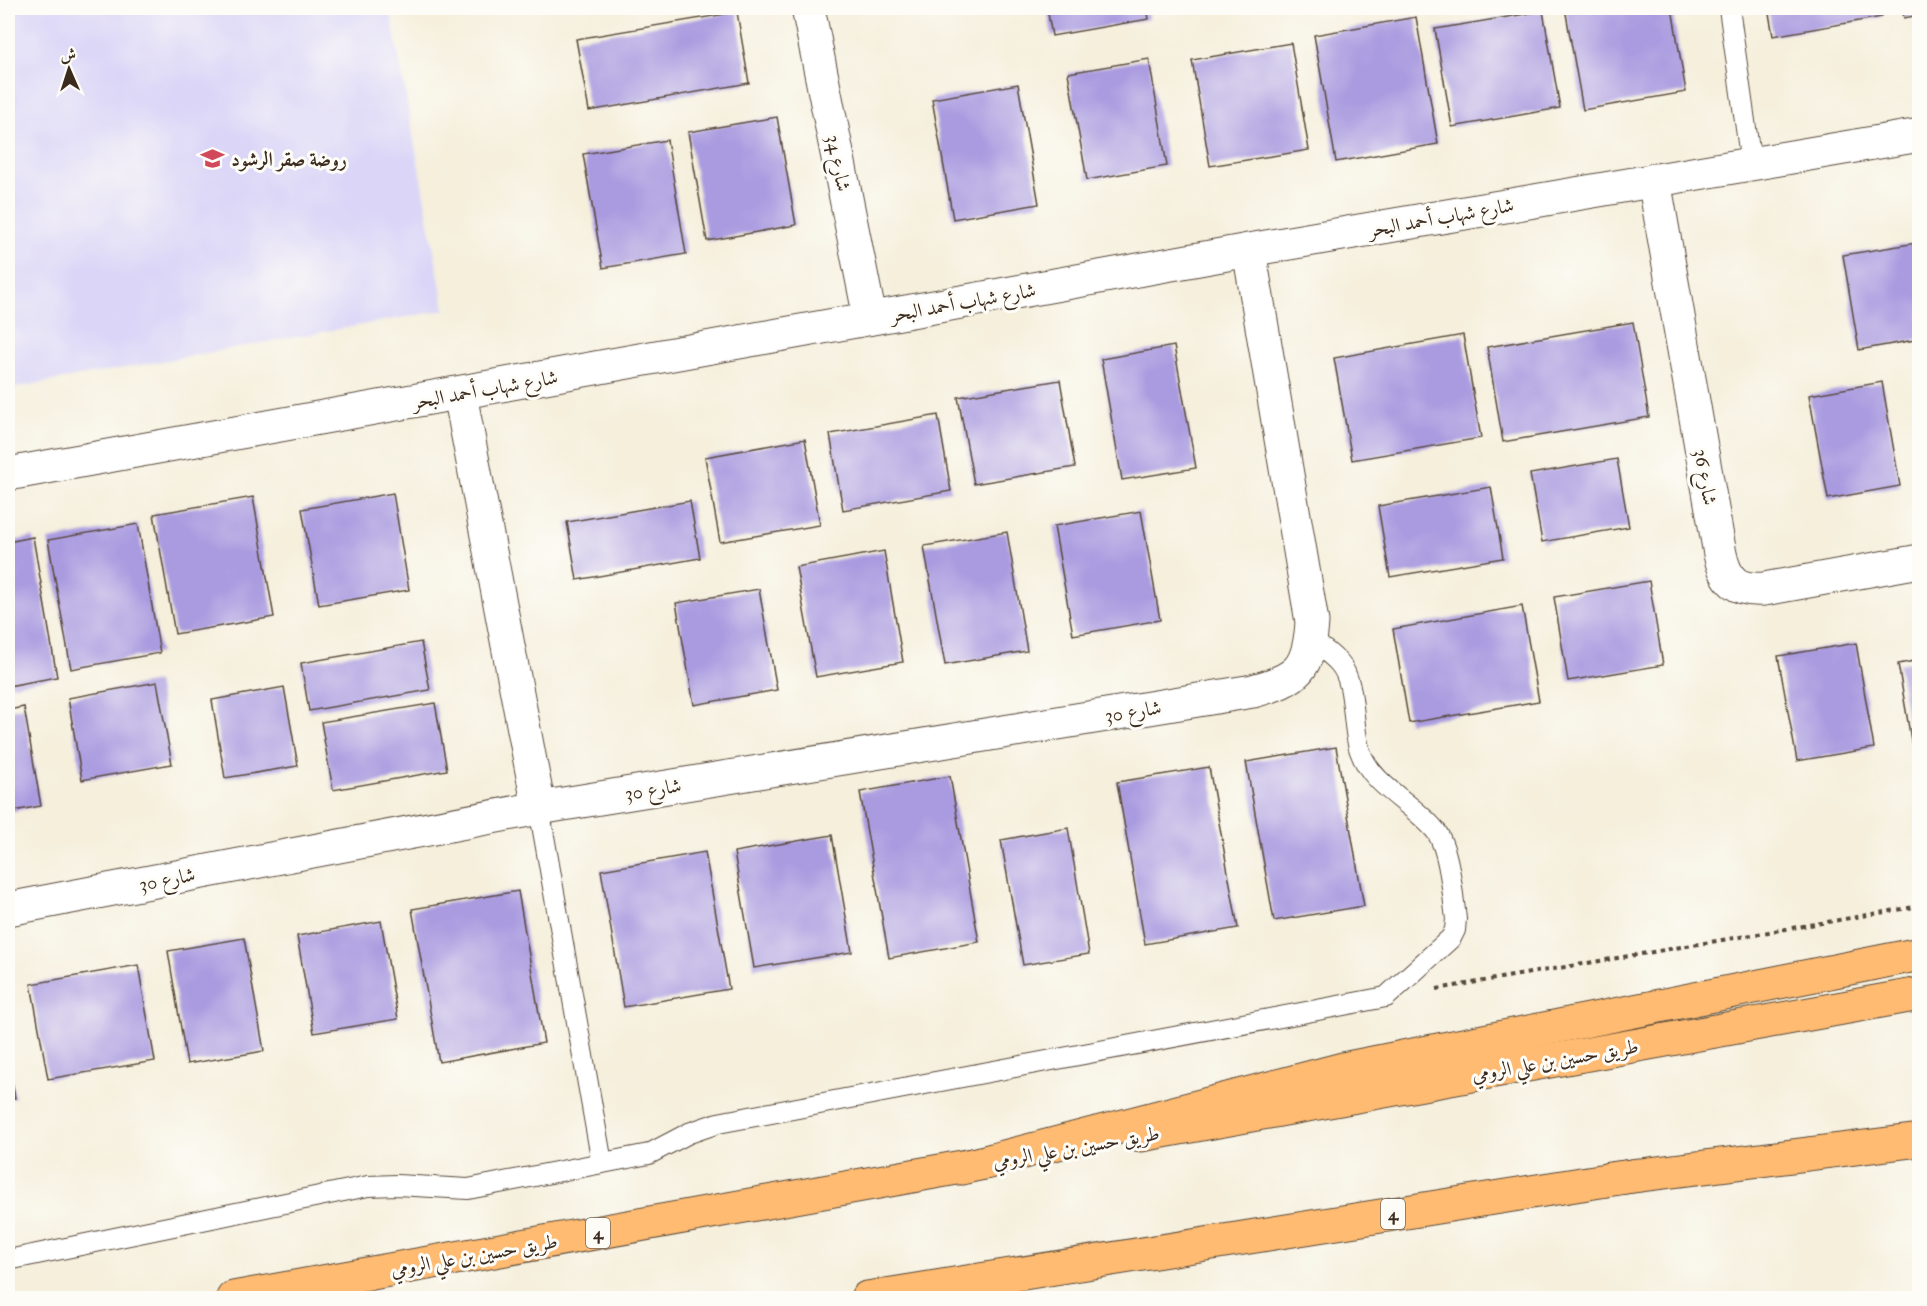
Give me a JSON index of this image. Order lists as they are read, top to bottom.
{
  "streets": {
    "highway": ["طريق حسين بن علي الرومي", "4"],
    "street": [
      "شارع 34",
      "شارع شهاب أحمد البحر",
      "شارع 36",
      "شارع 30"
    ]
  },
  "crossings": [
    ["شارع 34", "شارع شهاب أحمد البحر"],
    ["شارع شهاب أحمد البحر", "شارع 36"],
    ["شارع شهاب أحمد البحر", "شارع 30"]
  ],
  "places": {
    "school or university": ["روضة صقر الرشود"]
  },
  "north": "top"
}
